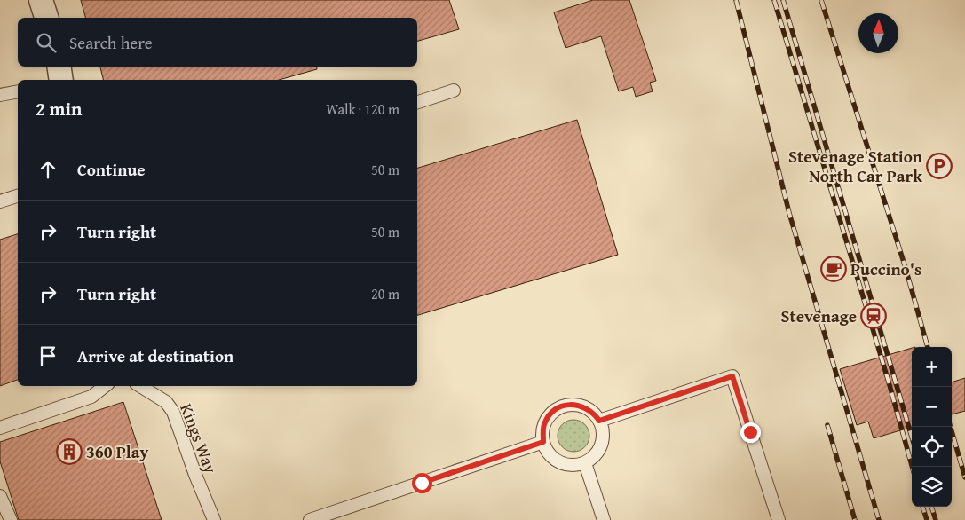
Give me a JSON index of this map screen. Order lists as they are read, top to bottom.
{
  "streets": {
    "lane": ["Kings Way"]
  },
  "places": {
    "parking": ["Stevenage Station North Car Park"],
    "cafe": ["Puccino's"],
    "station": ["Stevenage"],
    "building": ["360 Play"]
  },
  "north": "top",
  "page": {
    "search": "Search here",
    "heading": ["2 min", "Walk · 120 m"],
    "list": [
      ["Continue", "50 m"],
      ["Turn right", "50 m"],
      ["Turn right", "20 m"],
      "Arrive at destination"
    ],
    "map_buttons": ["+", "−"]
  }
}
